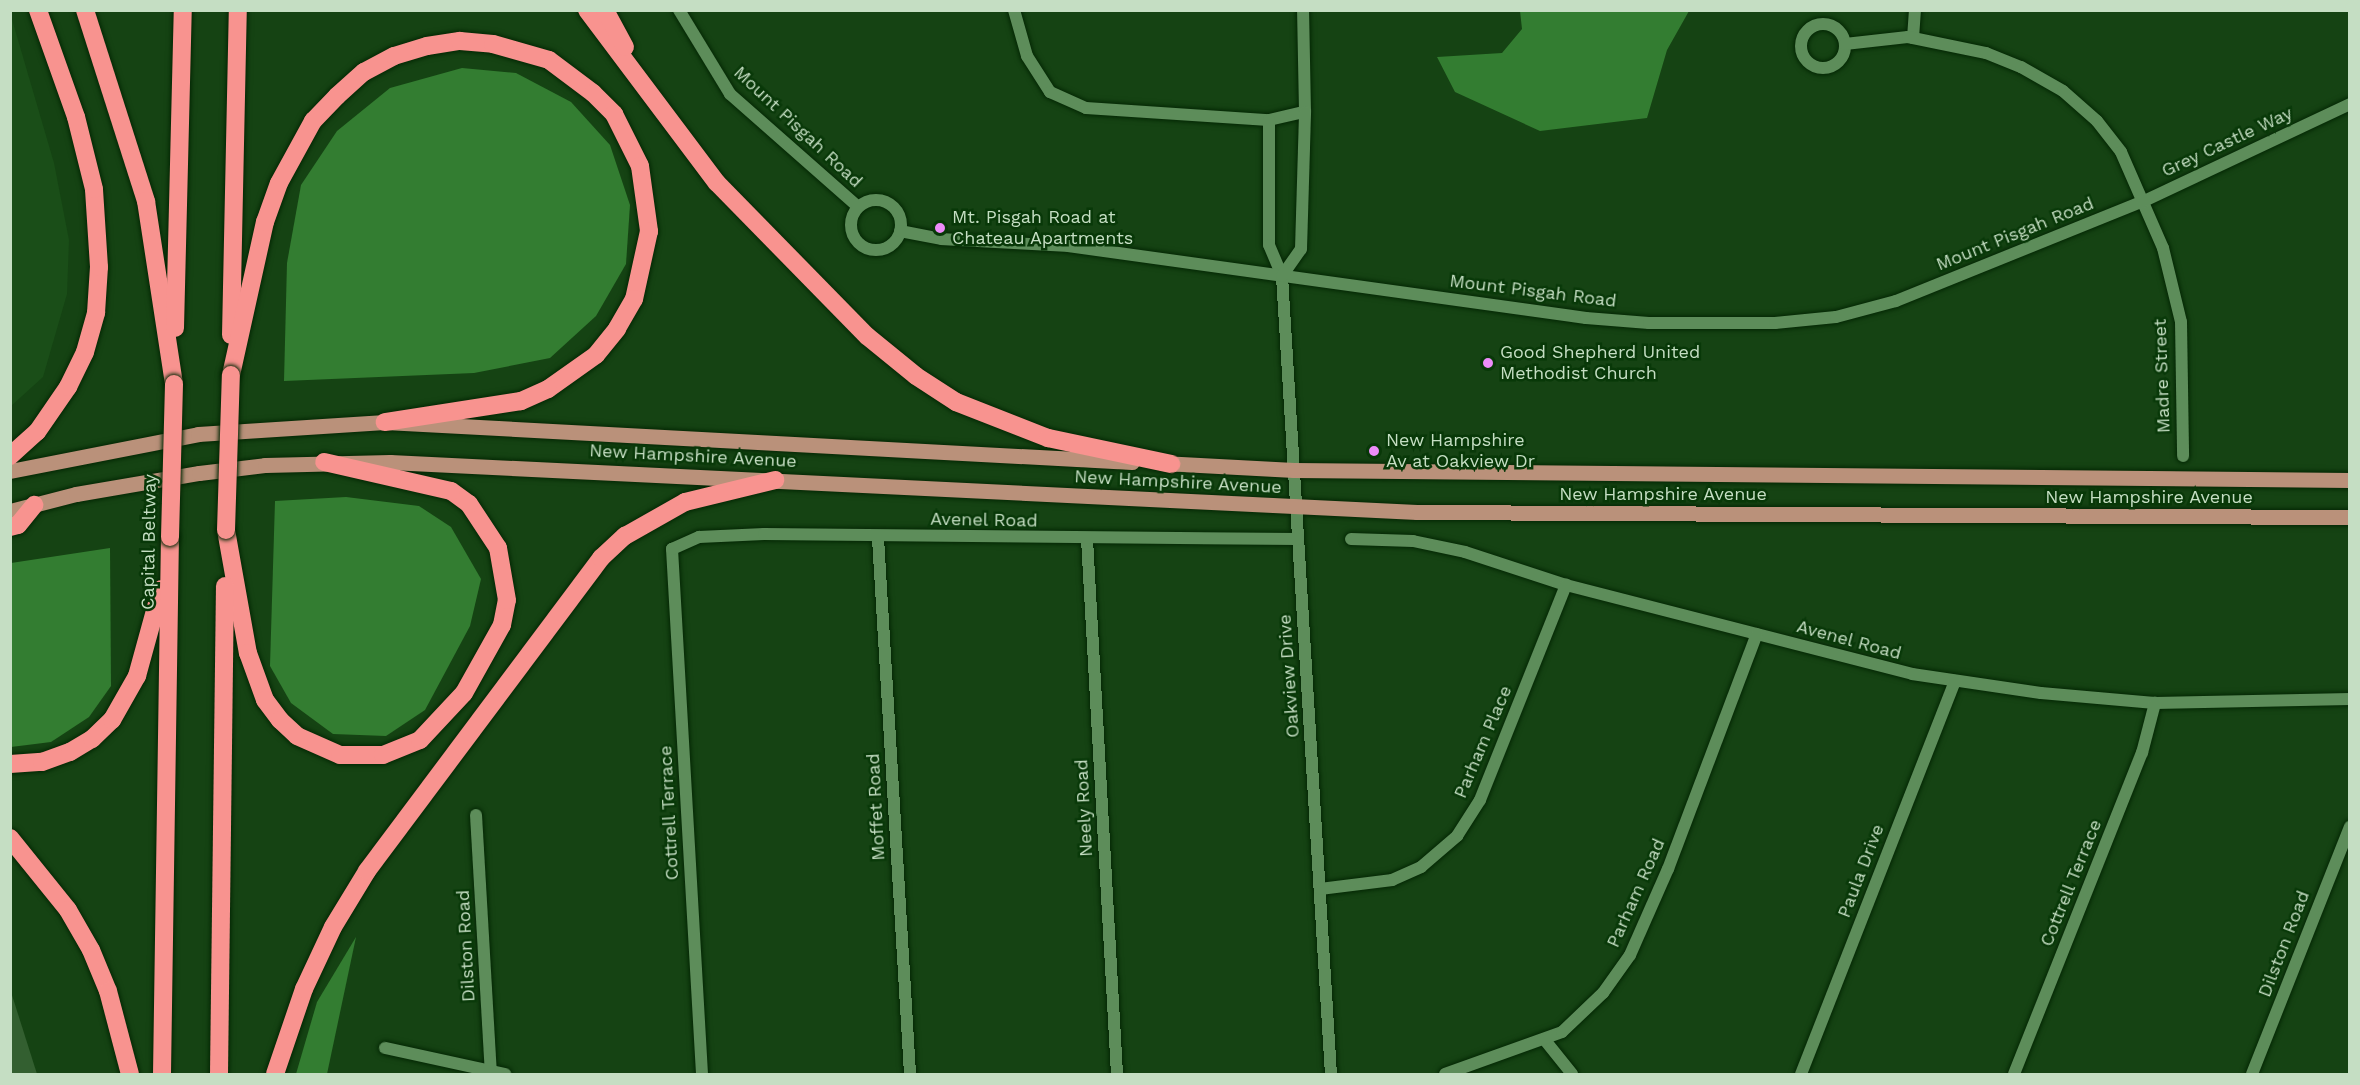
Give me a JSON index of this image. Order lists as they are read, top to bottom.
{
  "streets": {
    "highway": ["Capital Beltway"],
    "main road": ["New Hampshire Avenue"],
    "street": [
      "Mount Pisgah Road",
      "Grey Castle Way",
      "Madre Street",
      "Avenel Road",
      "Oakview Drive",
      "Parham Place",
      "Moffet Road",
      "Neely Road",
      "Cottrell Terrace",
      "Paula Drive",
      "Parham Road",
      "Dilston Road"
    ]
  },
  "crossings": [
    ["Mount Pisgah Road", "Grey Castle Way"],
    ["Mount Pisgah Road", "Madre Street"],
    ["Mount Pisgah Road", "Oakview Drive"],
    ["Grey Castle Way", "Madre Street"],
    ["New Hampshire Avenue", "Oakview Drive"],
    ["Avenel Road", "Oakview Drive"],
    ["Avenel Road", "Parham Place"],
    ["Avenel Road", "Moffet Road"],
    ["Avenel Road", "Neely Road"],
    ["Avenel Road", "Cottrell Terrace"],
    ["Avenel Road", "Paula Drive"],
    ["Avenel Road", "Parham Road"],
    ["Oakview Drive", "Parham Place"]
  ],
  "places": ["Mt. Pisgah Road at Chateau Apartments", "Good Shepherd United Methodist Church", "New Hampshire Av at Oakview Dr"]
}
